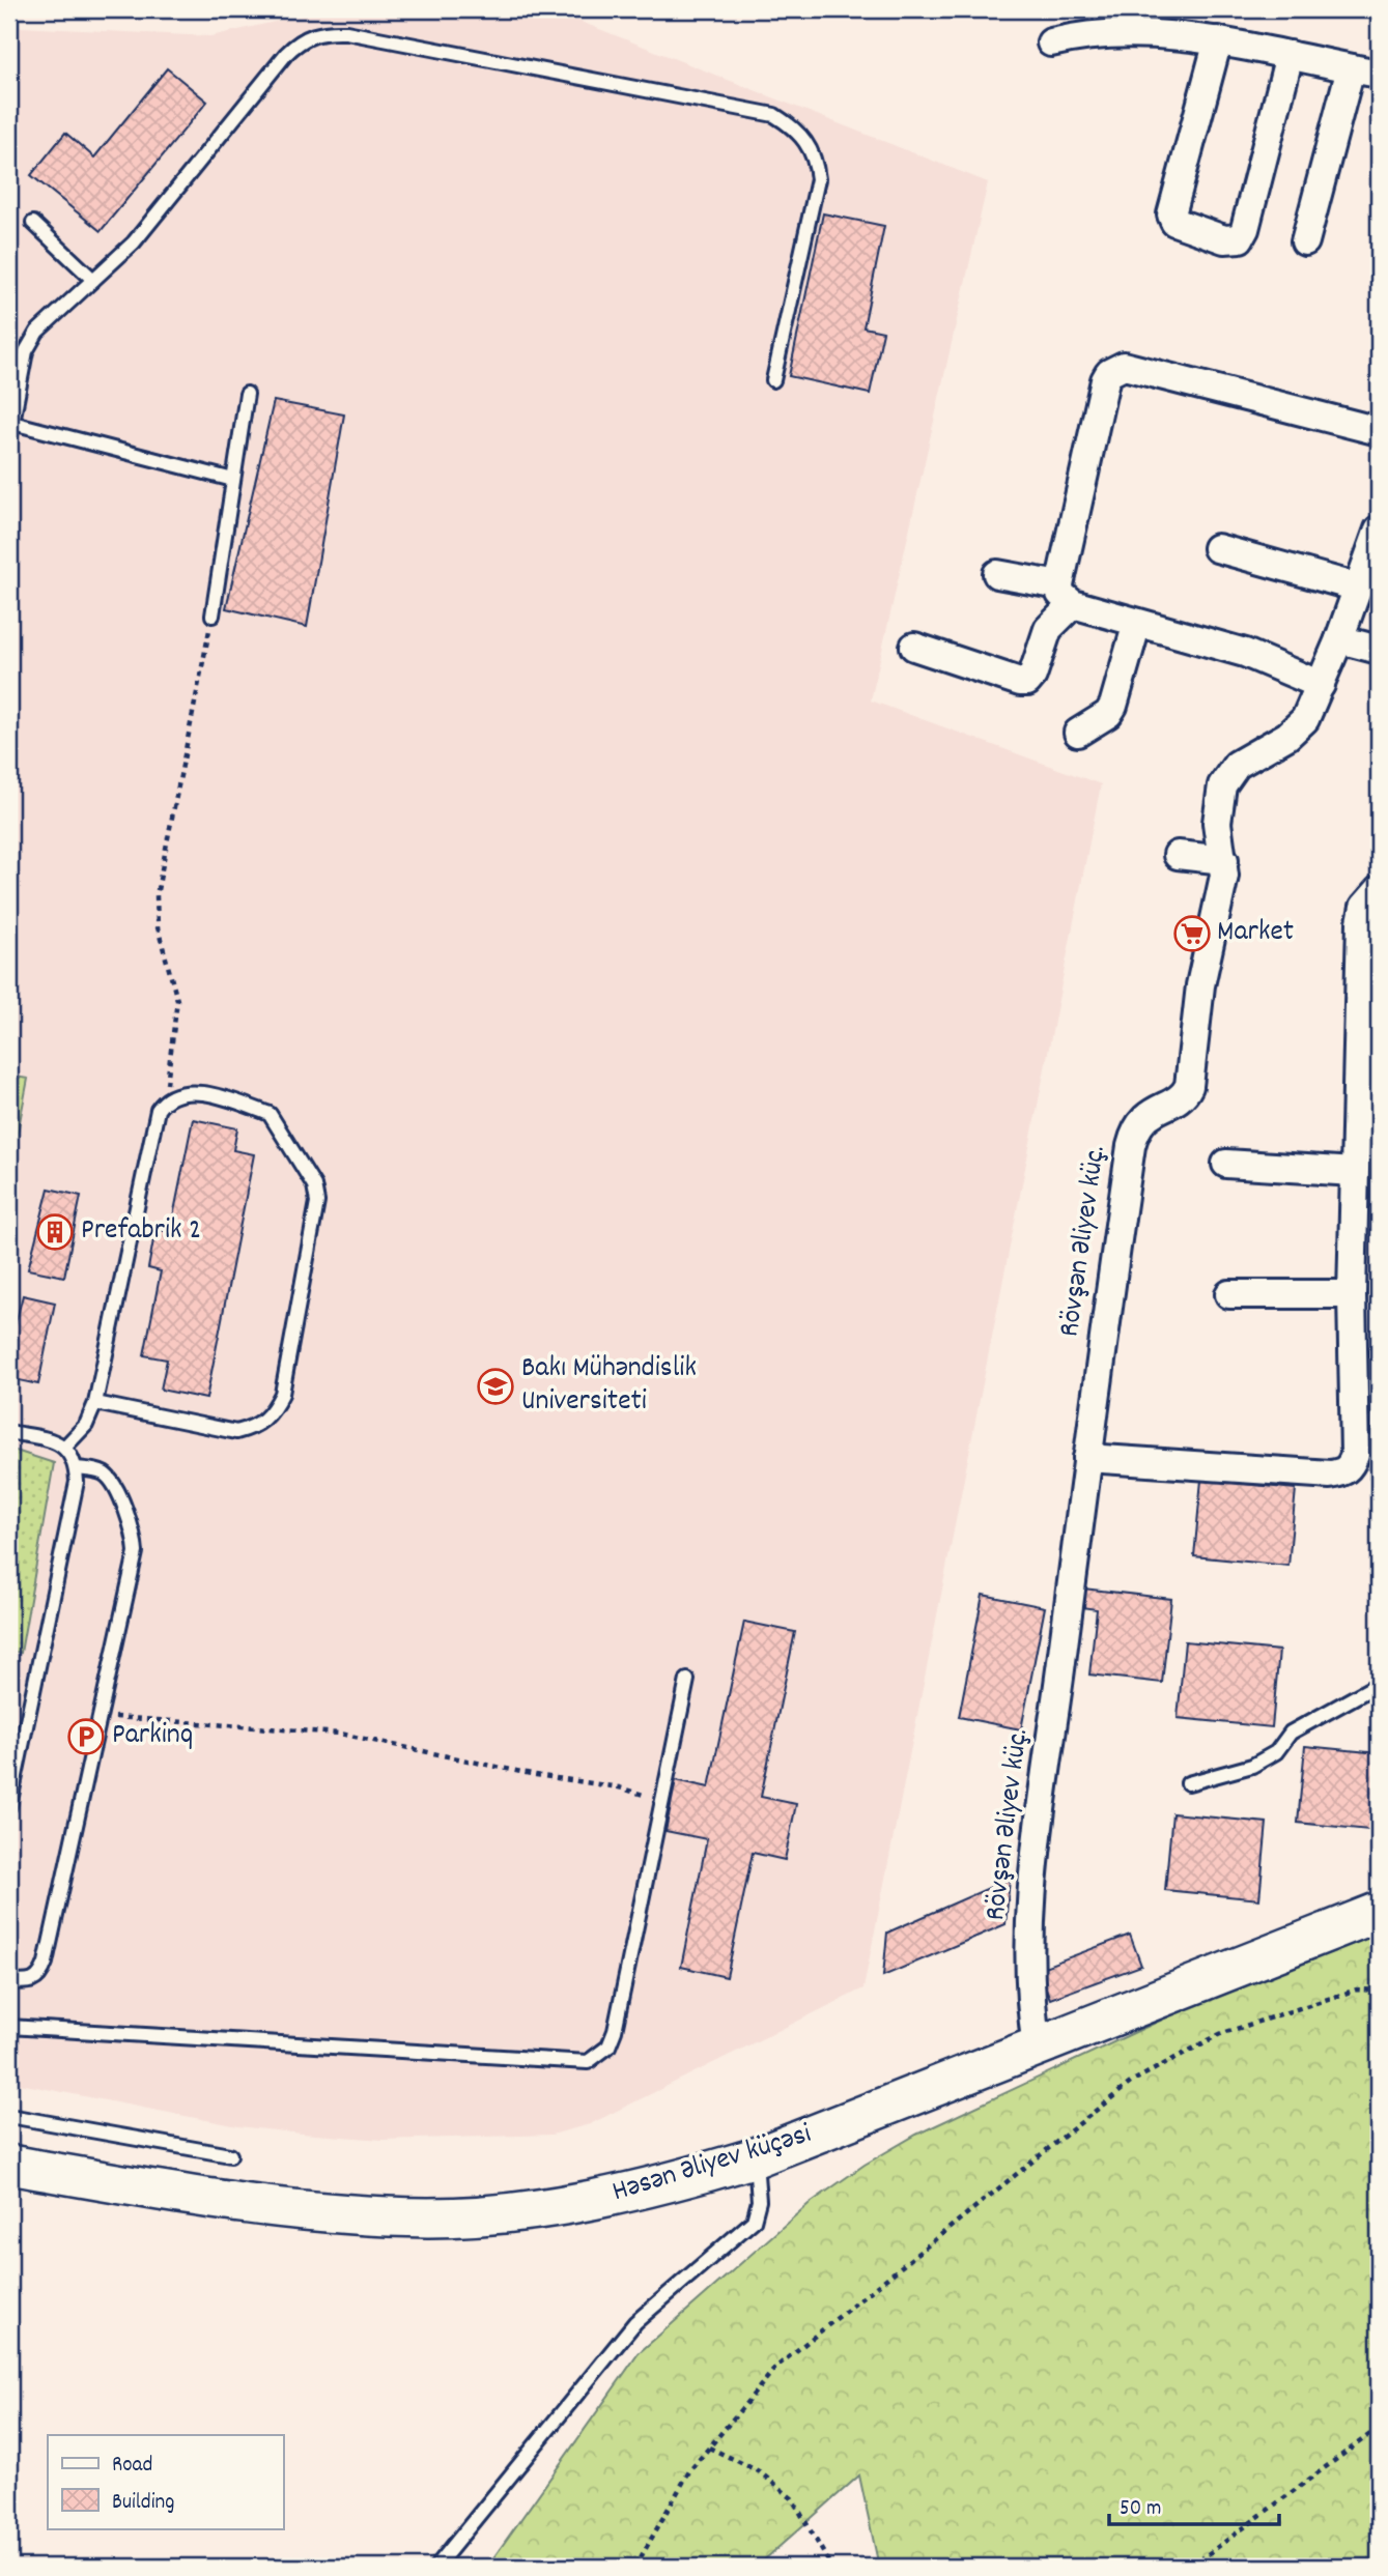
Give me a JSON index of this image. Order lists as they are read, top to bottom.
{
  "streets": {
    "main road": ["Həsən Əliyev küçəsi"],
    "street": ["Rövşən Əliyev küç."]
  },
  "crossings": [
    ["Rövşən Əliyev küç.", "Həsən Əliyev küçəsi"]
  ],
  "places": {
    "supermarket": ["Market"],
    "building": ["Prefabrik 2"],
    "school or university": ["Bakı Mühəndislik Universiteti"],
    "parking": ["Parkinq"]
  },
  "legend": ["Road", "Building"],
  "scale_bar": "50 m"
}
